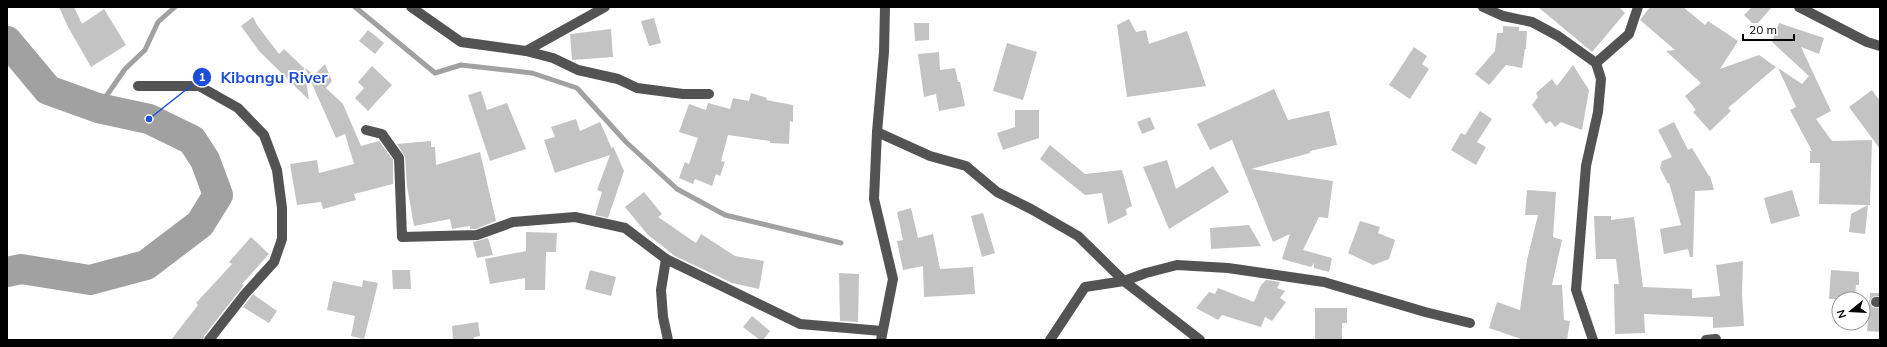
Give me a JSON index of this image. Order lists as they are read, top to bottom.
{
  "places": ["Kibangu River"],
  "scale_bar": "20 m",
  "north": "left"
}
